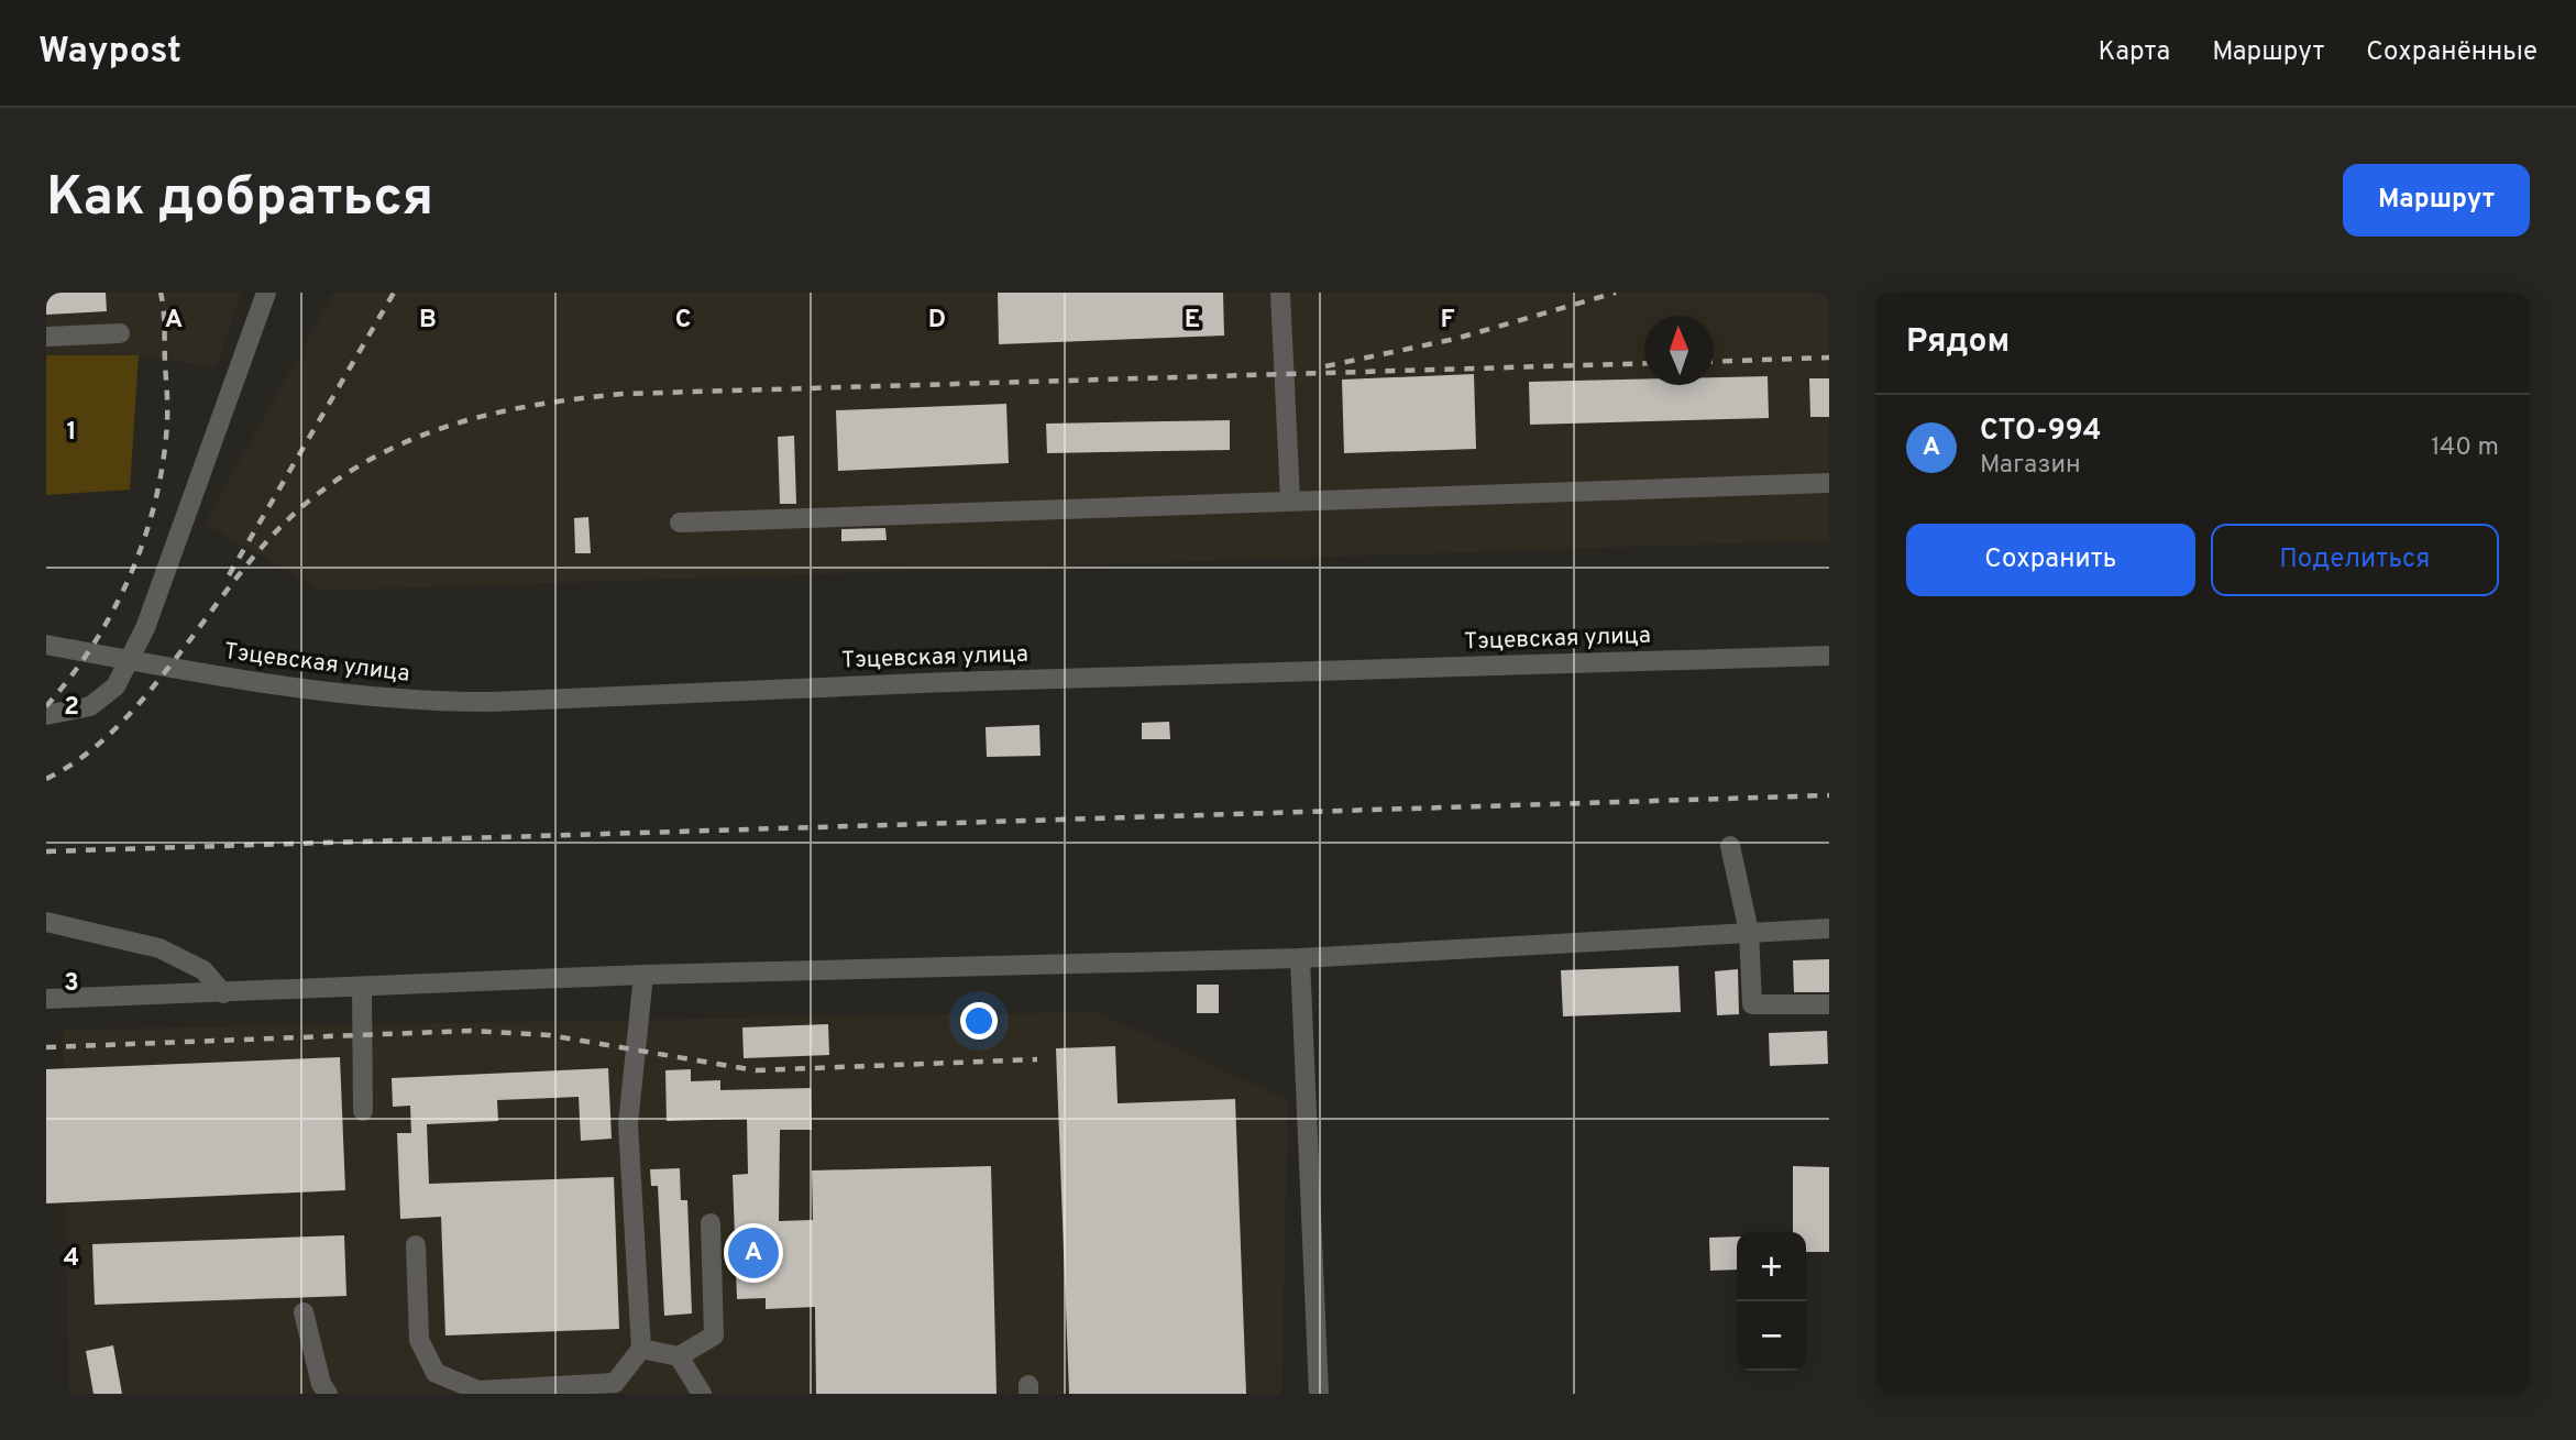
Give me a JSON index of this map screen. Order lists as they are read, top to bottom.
{
  "streets": {
    "street": ["Тэцевская улица"]
  },
  "north": "top",
  "page": {
    "header": "Waypost",
    "nav": ["Карта", "Маршрут", "Сохранённые"],
    "buttons": [
      "Маршрут",
      ["Сохранить", "Поделиться"]
    ],
    "title": "Как добраться",
    "heading": "Рядом",
    "list": [
      {
        "mark": "A",
        "name": "СТО-994",
        "note": "Магазин",
        "value": "140 m"
      }
    ],
    "pins": "A",
    "map_buttons": ["+", "−"]
  },
  "grid": {
    "columns": [
      "A",
      "B",
      "C",
      "D",
      "E",
      "F"
    ],
    "rows": [
      "1",
      "2",
      "3",
      "4"
    ]
  }
}
